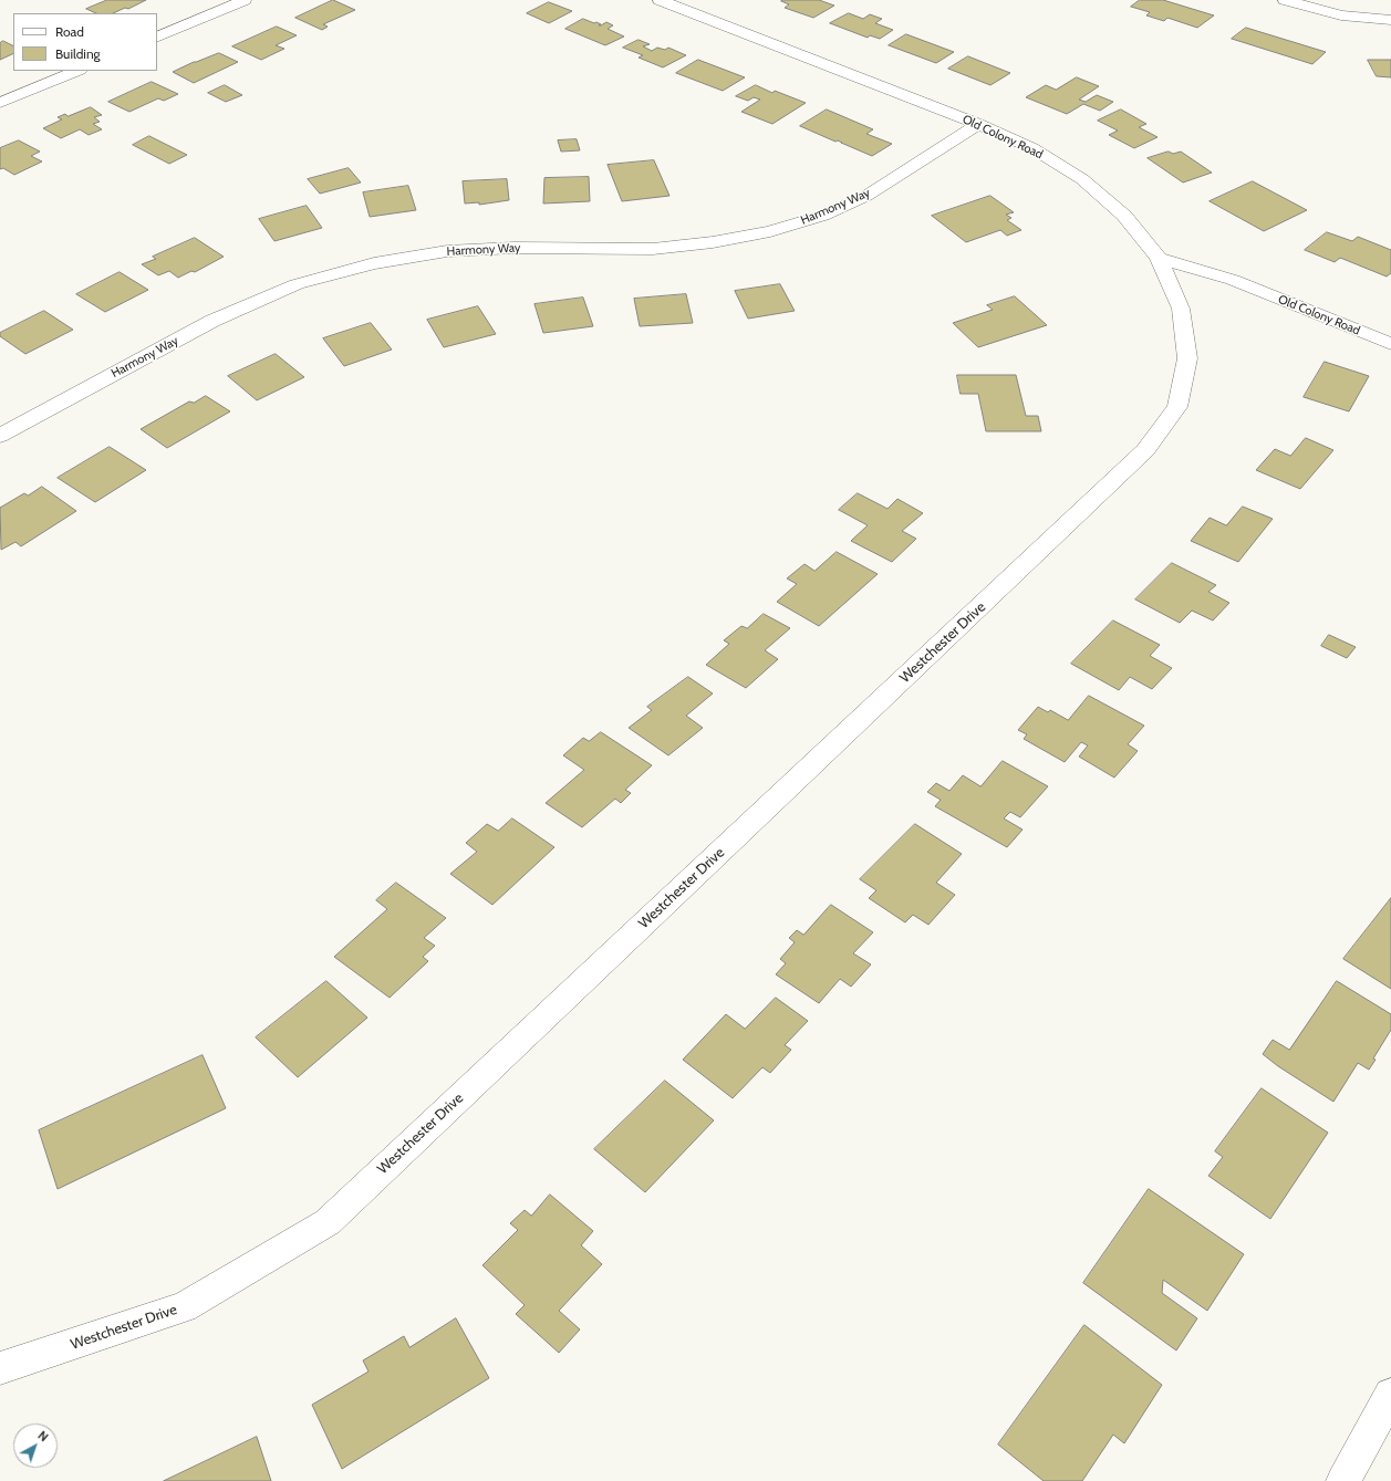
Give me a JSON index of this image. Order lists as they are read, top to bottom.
{
  "streets": {
    "street": ["Old Colony Road", "Harmony Way", "Westchester Drive"]
  },
  "crossings": [
    ["Old Colony Road", "Harmony Way"],
    ["Old Colony Road", "Westchester Drive"]
  ],
  "legend": ["Road", "Building"],
  "north": "top right"
}
